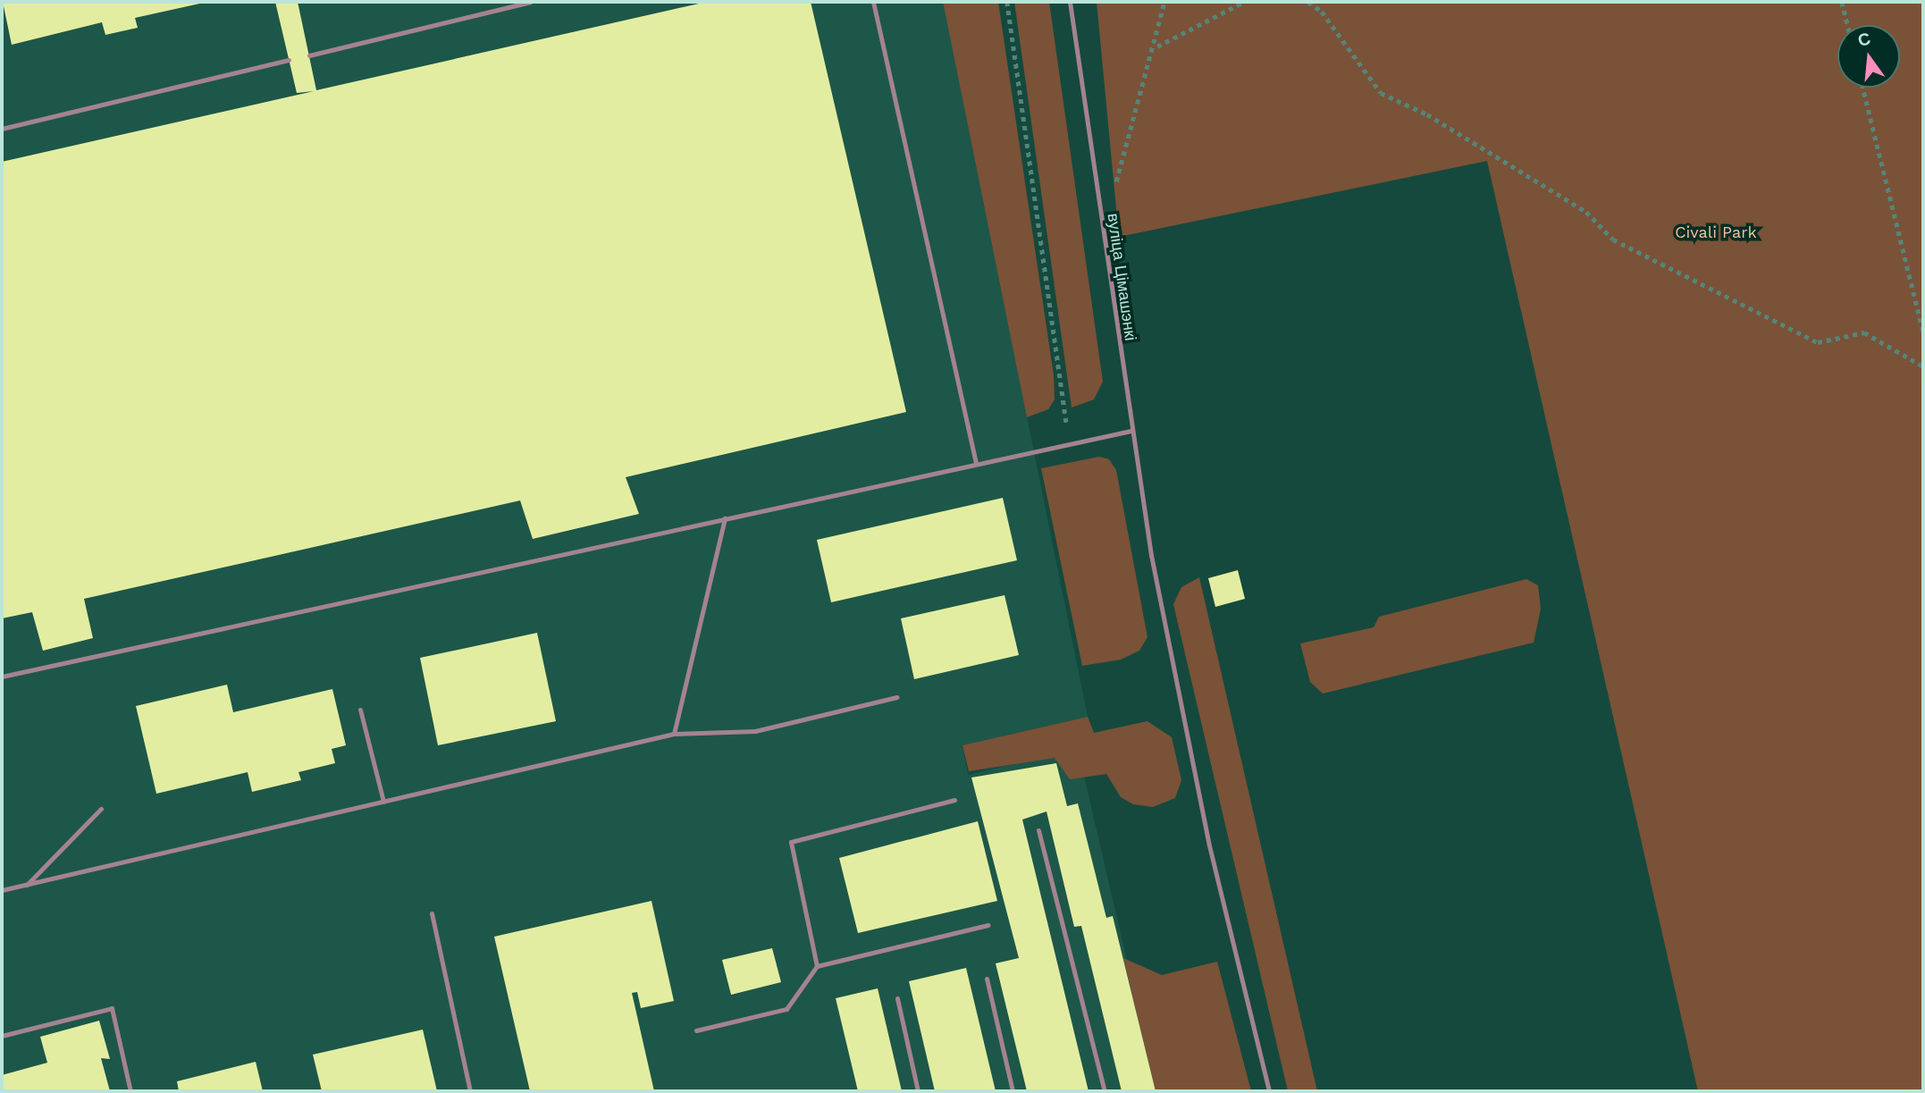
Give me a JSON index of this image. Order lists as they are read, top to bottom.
{
  "streets": {
    "lane": ["вуліца Цімашэнкі"]
  },
  "parks": ["Civali Park"],
  "north": "top"
}
